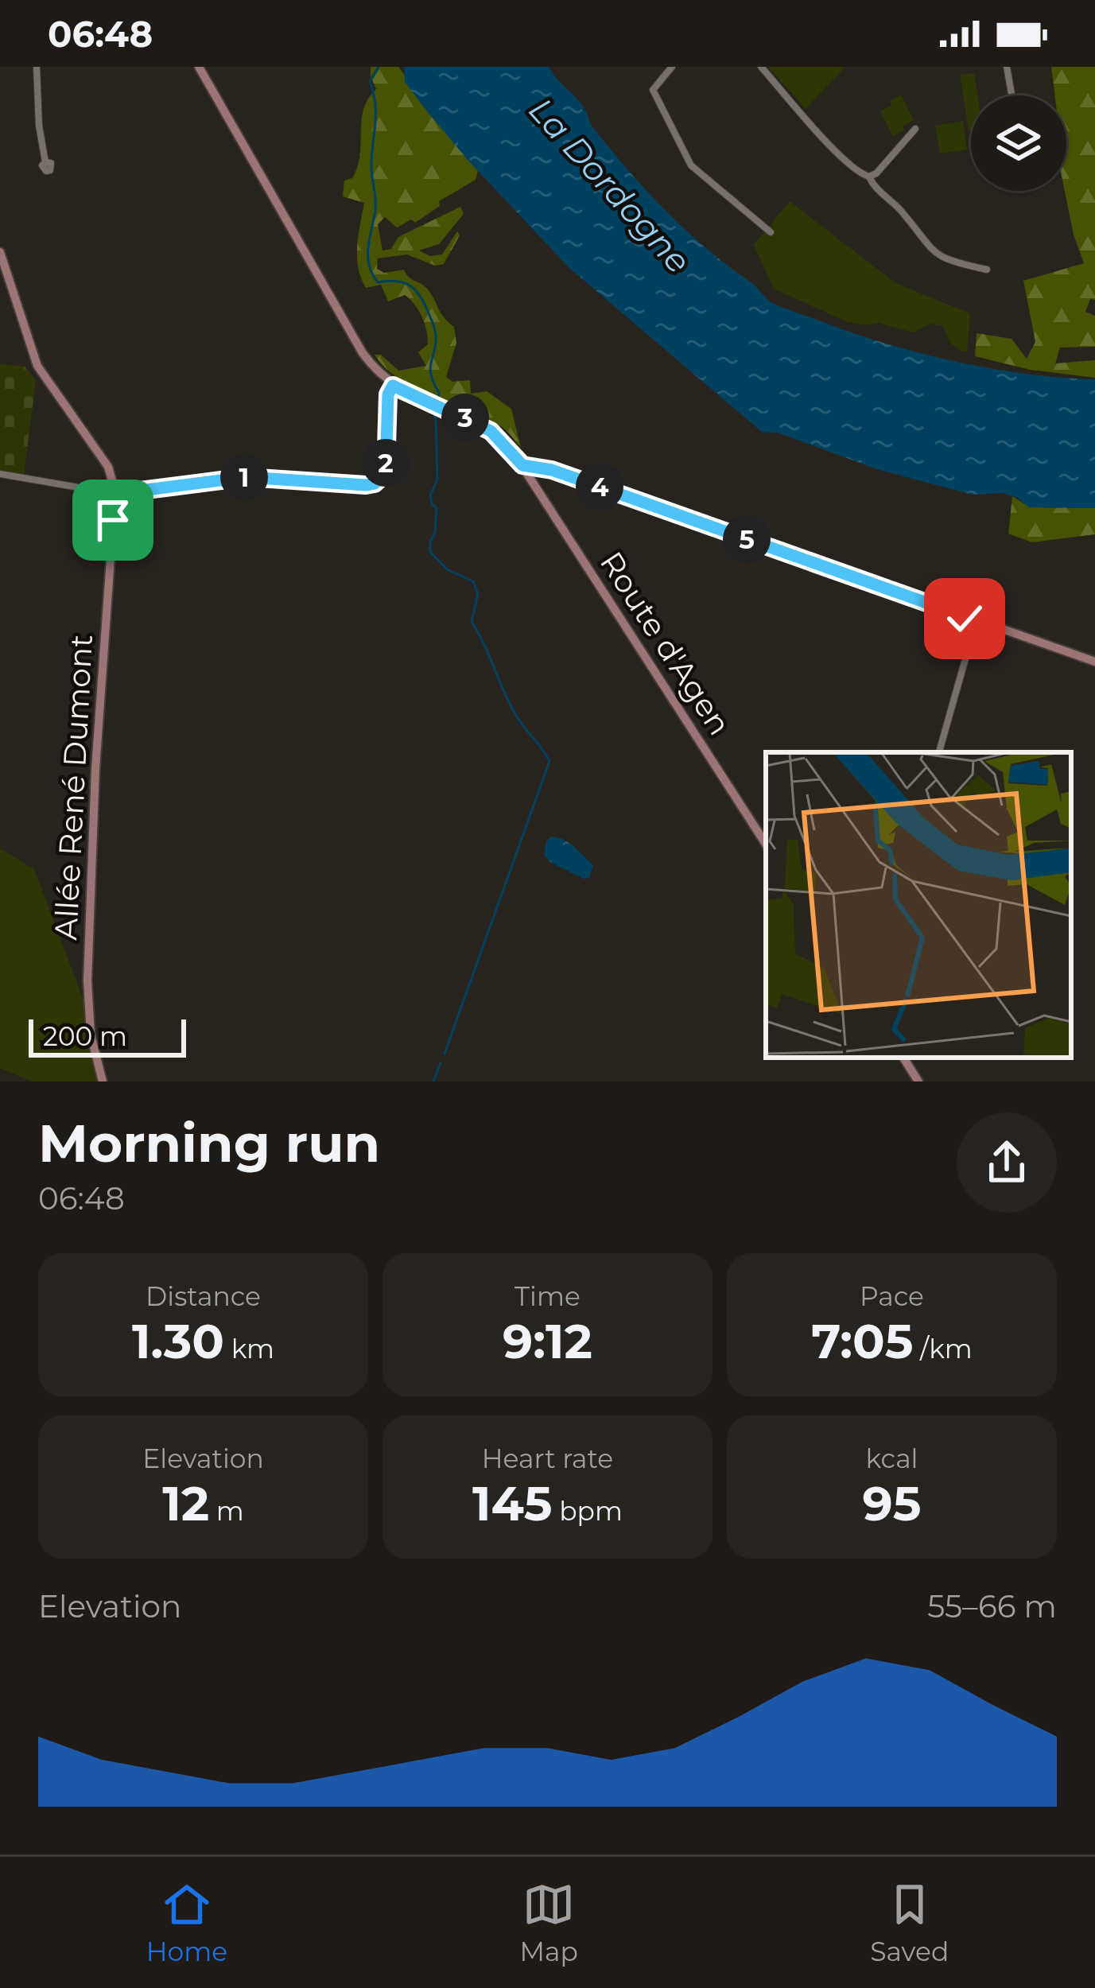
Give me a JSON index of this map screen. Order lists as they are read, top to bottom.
{
  "streets": {
    "main road": ["Route d'Agen", "Allée René Dumont"]
  },
  "water": ["La Dordogne"],
  "scale_bar": "200 m",
  "page": {
    "status": "06:48",
    "pins": [
      "3",
      "2",
      "1",
      "4",
      "5"
    ],
    "scale": "200 m",
    "heading": ["Morning run", "06:48"],
    "stats": [
      ["Distance", "1.30 km"],
      ["Time", "9:12"],
      ["Pace", "7:05 /km"],
      ["Elevation", "12 m"],
      ["Heart rate", "145 bpm"],
      ["kcal", "95"]
    ],
    "chart": ["Elevation", "55–66 m"],
    "tabs": ["Home", "Map", "Saved"]
  }
}
